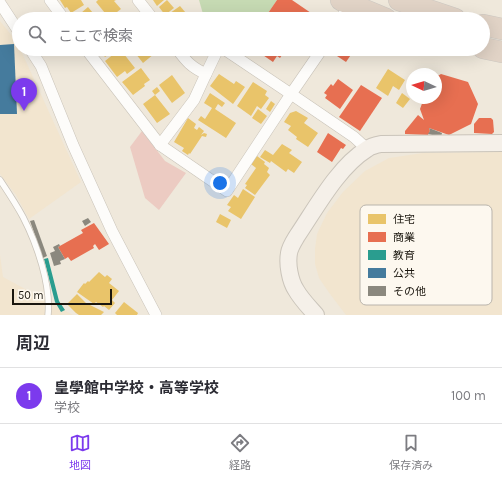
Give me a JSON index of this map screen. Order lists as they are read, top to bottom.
{
  "legend": [
    "住宅",
    "商業",
    "教育",
    "公共",
    "その他"
  ],
  "scale_bar": "50 m",
  "north": "left",
  "page": {
    "search": "ここで検索",
    "pins": "1",
    "scale": "50 m",
    "heading": "周辺",
    "list": [
      {
        "mark": "1",
        "name": "皇學館中学校・高等学校",
        "note": "学校",
        "value": "100 m"
      }
    ],
    "nav": ["地図", "経路", "保存済み"]
  }
}
